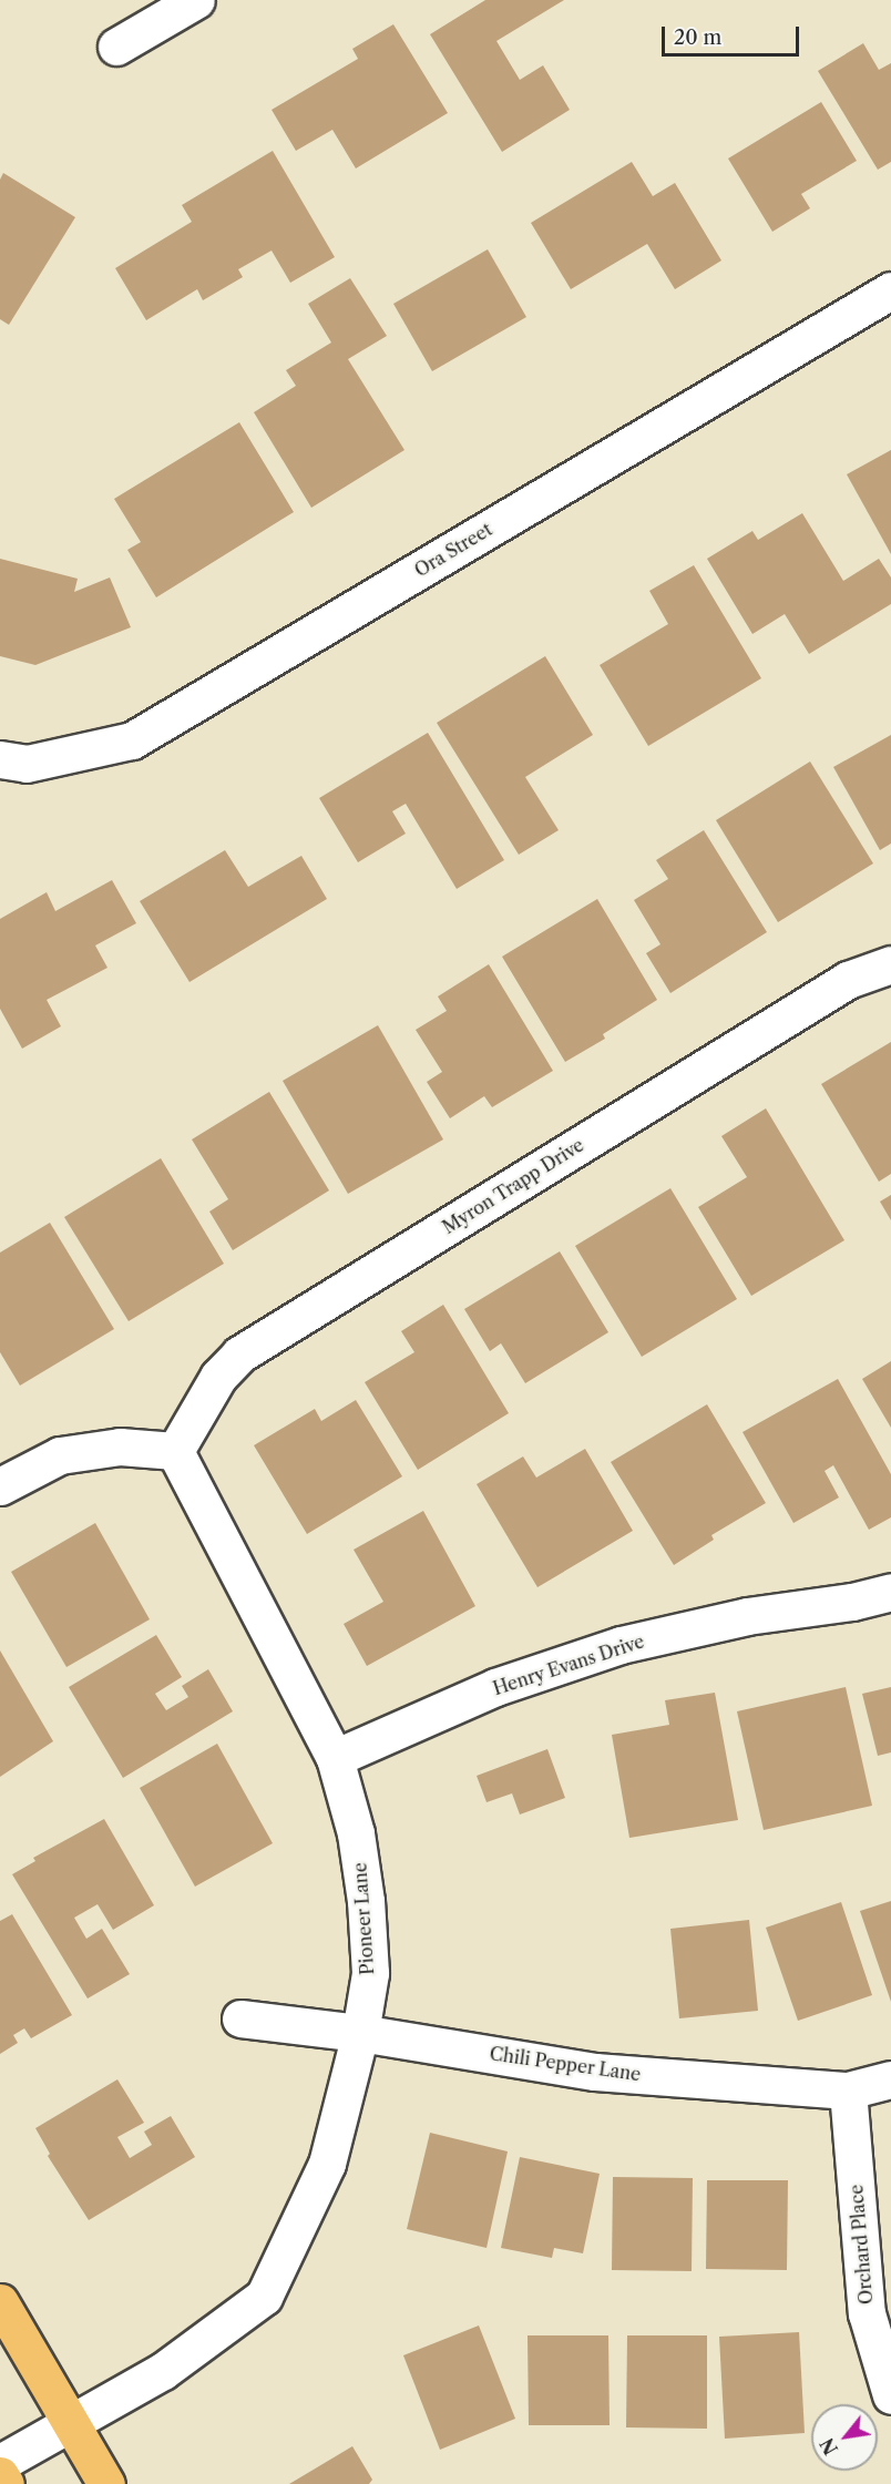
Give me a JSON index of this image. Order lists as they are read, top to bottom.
{
  "streets": {
    "street": [
      "Ora Street",
      "Myron Trapp Drive",
      "Henry Evans Drive",
      "Pioneer Lane",
      "Chili Pepper Lane",
      "Orchard Place"
    ]
  },
  "crossings": [
    ["Myron Trapp Drive", "Pioneer Lane"],
    ["Henry Evans Drive", "Pioneer Lane"],
    ["Pioneer Lane", "Chili Pepper Lane"],
    ["Chili Pepper Lane", "Orchard Place"]
  ],
  "scale_bar": "20 m",
  "north": "bottom left"
}
